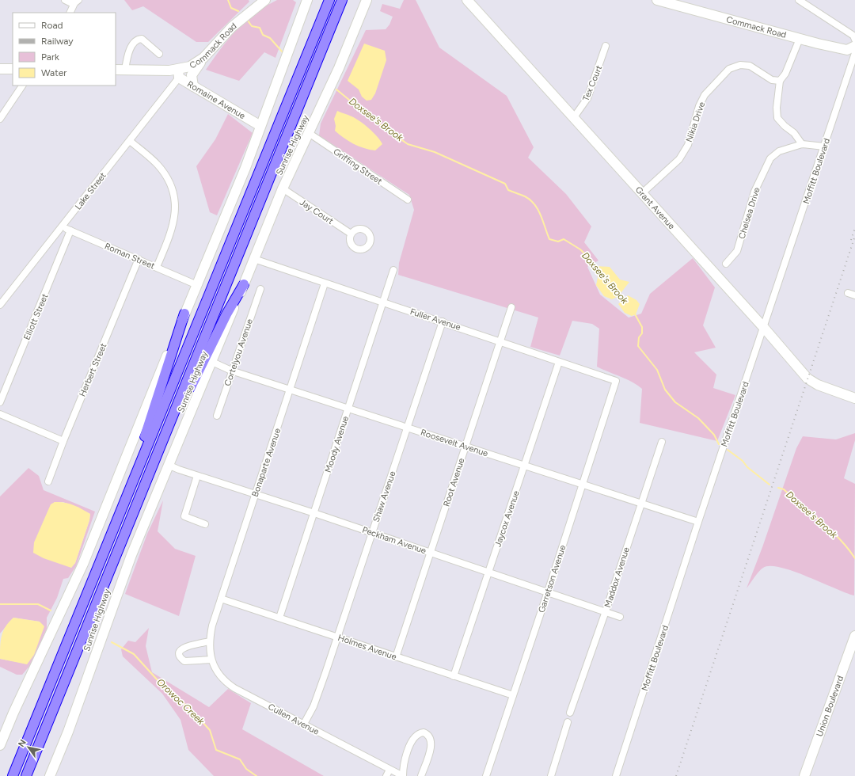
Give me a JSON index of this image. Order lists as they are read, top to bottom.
{
  "streets": {
    "highway": ["Sunrise Highway"],
    "main road": [
      "Commack Road",
      "Romaine Avenue",
      "Grant Avenue",
      "Union Boulevard"
    ],
    "street": [
      "Tex Court",
      "Nikia Drive",
      "Griffing Street",
      "Moffitt Boulevard",
      "Lake Street",
      "Jay Court",
      "Chelsea Drive",
      "Roman Street",
      "Elliott Street",
      "Fuller Avenue",
      "Cortelyou Avenue",
      "Herbert Street",
      "Roosevelt Avenue",
      "Moody Avenue",
      "Bonaparte Avenue",
      "Root Avenue",
      "Shaw Avenue",
      "Jaycox Avenue",
      "Peckham Avenue",
      "Maddox Avenue",
      "Garretson Avenue",
      "Holmes Avenue",
      "Cullen Avenue"
    ]
  },
  "crossings": [
    ["Commack Road", "Romaine Avenue"],
    ["Commack Road", "Lake Street"],
    ["Tex Court", "Grant Avenue"],
    ["Romaine Avenue", "Lake Street"],
    ["Nikia Drive", "Grant Avenue"],
    ["Sunrise Highway", "Griffing Street"],
    ["Sunrise Highway", "Jay Court"],
    ["Sunrise Highway", "Fuller Avenue"],
    ["Sunrise Highway", "Roosevelt Avenue"],
    ["Sunrise Highway", "Peckham Avenue"],
    ["Moffitt Boulevard", "Grant Avenue"],
    ["Moffitt Boulevard", "Chelsea Drive"],
    ["Moffitt Boulevard", "Roosevelt Avenue"],
    ["Lake Street", "Roman Street"],
    ["Roman Street", "Elliott Street"],
    ["Roman Street", "Herbert Street"],
    ["Fuller Avenue", "Moody Avenue"],
    ["Fuller Avenue", "Bonaparte Avenue"],
    ["Fuller Avenue", "Root Avenue"],
    ["Fuller Avenue", "Shaw Avenue"],
    ["Fuller Avenue", "Jaycox Avenue"],
    ["Fuller Avenue", "Garretson Avenue"],
    ["Cortelyou Avenue", "Roosevelt Avenue"],
    ["Roosevelt Avenue", "Moody Avenue"],
    ["Roosevelt Avenue", "Bonaparte Avenue"],
    ["Roosevelt Avenue", "Root Avenue"],
    ["Roosevelt Avenue", "Shaw Avenue"],
    ["Roosevelt Avenue", "Jaycox Avenue"],
    ["Roosevelt Avenue", "Maddox Avenue"],
    ["Roosevelt Avenue", "Garretson Avenue"],
    ["Moody Avenue", "Peckham Avenue"],
    ["Moody Avenue", "Holmes Avenue"],
    ["Bonaparte Avenue", "Peckham Avenue"],
    ["Bonaparte Avenue", "Holmes Avenue"],
    ["Bonaparte Avenue", "Cullen Avenue"],
    ["Root Avenue", "Peckham Avenue"],
    ["Root Avenue", "Holmes Avenue"],
    ["Shaw Avenue", "Peckham Avenue"],
    ["Shaw Avenue", "Holmes Avenue"],
    ["Shaw Avenue", "Cullen Avenue"],
    ["Jaycox Avenue", "Peckham Avenue"],
    ["Jaycox Avenue", "Holmes Avenue"],
    ["Peckham Avenue", "Maddox Avenue"],
    ["Peckham Avenue", "Garretson Avenue"],
    ["Garretson Avenue", "Holmes Avenue"]
  ],
  "water": ["Doxsee's Brook", "Orowoc Creek"],
  "legend": [
    "Road",
    "Railway",
    "Park",
    "Water"
  ],
  "north": "top left"
}
